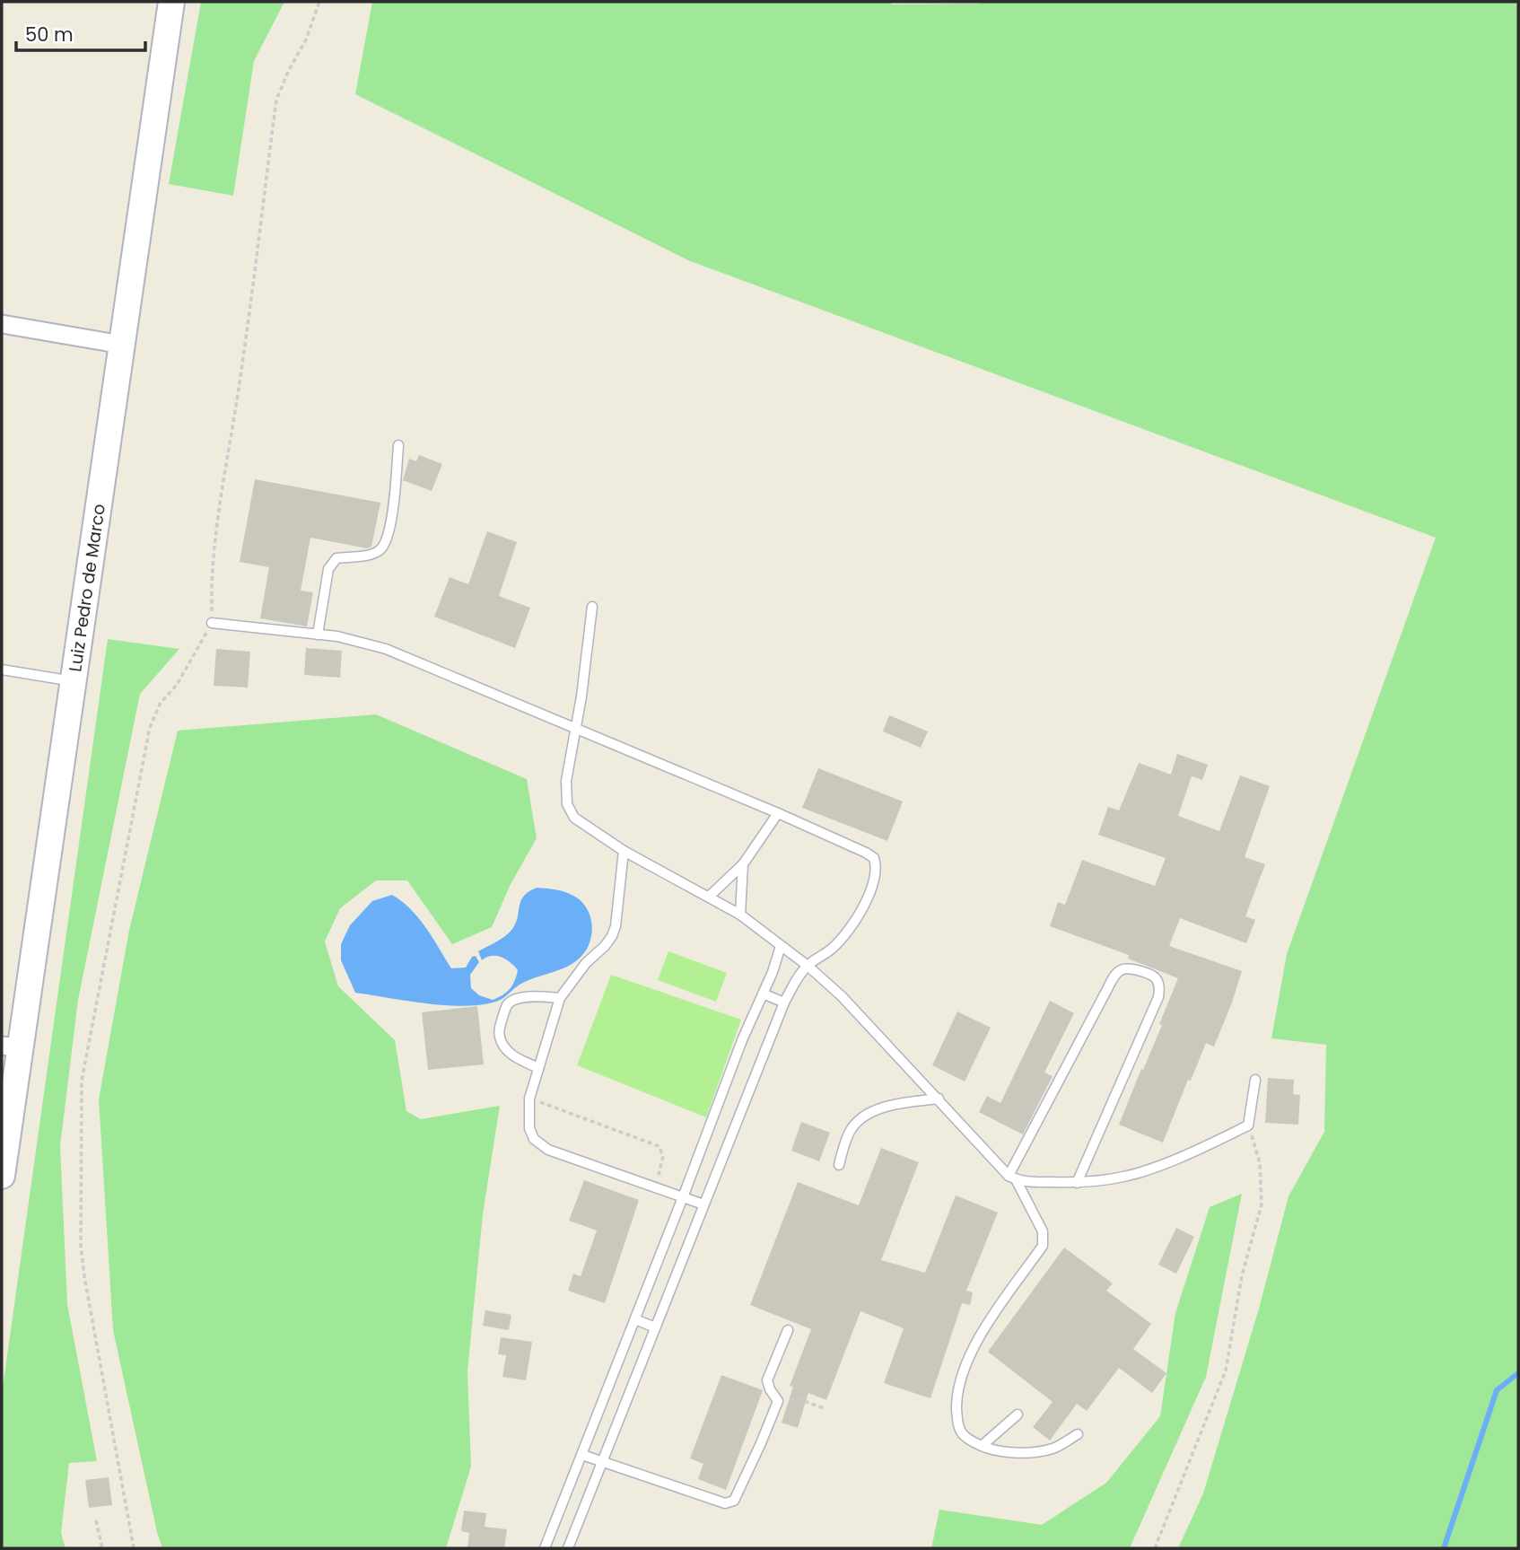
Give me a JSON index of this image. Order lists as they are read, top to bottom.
{
  "streets": {
    "main road": ["Luiz Pedro de Marco"]
  },
  "scale_bar": "50 m"
}
